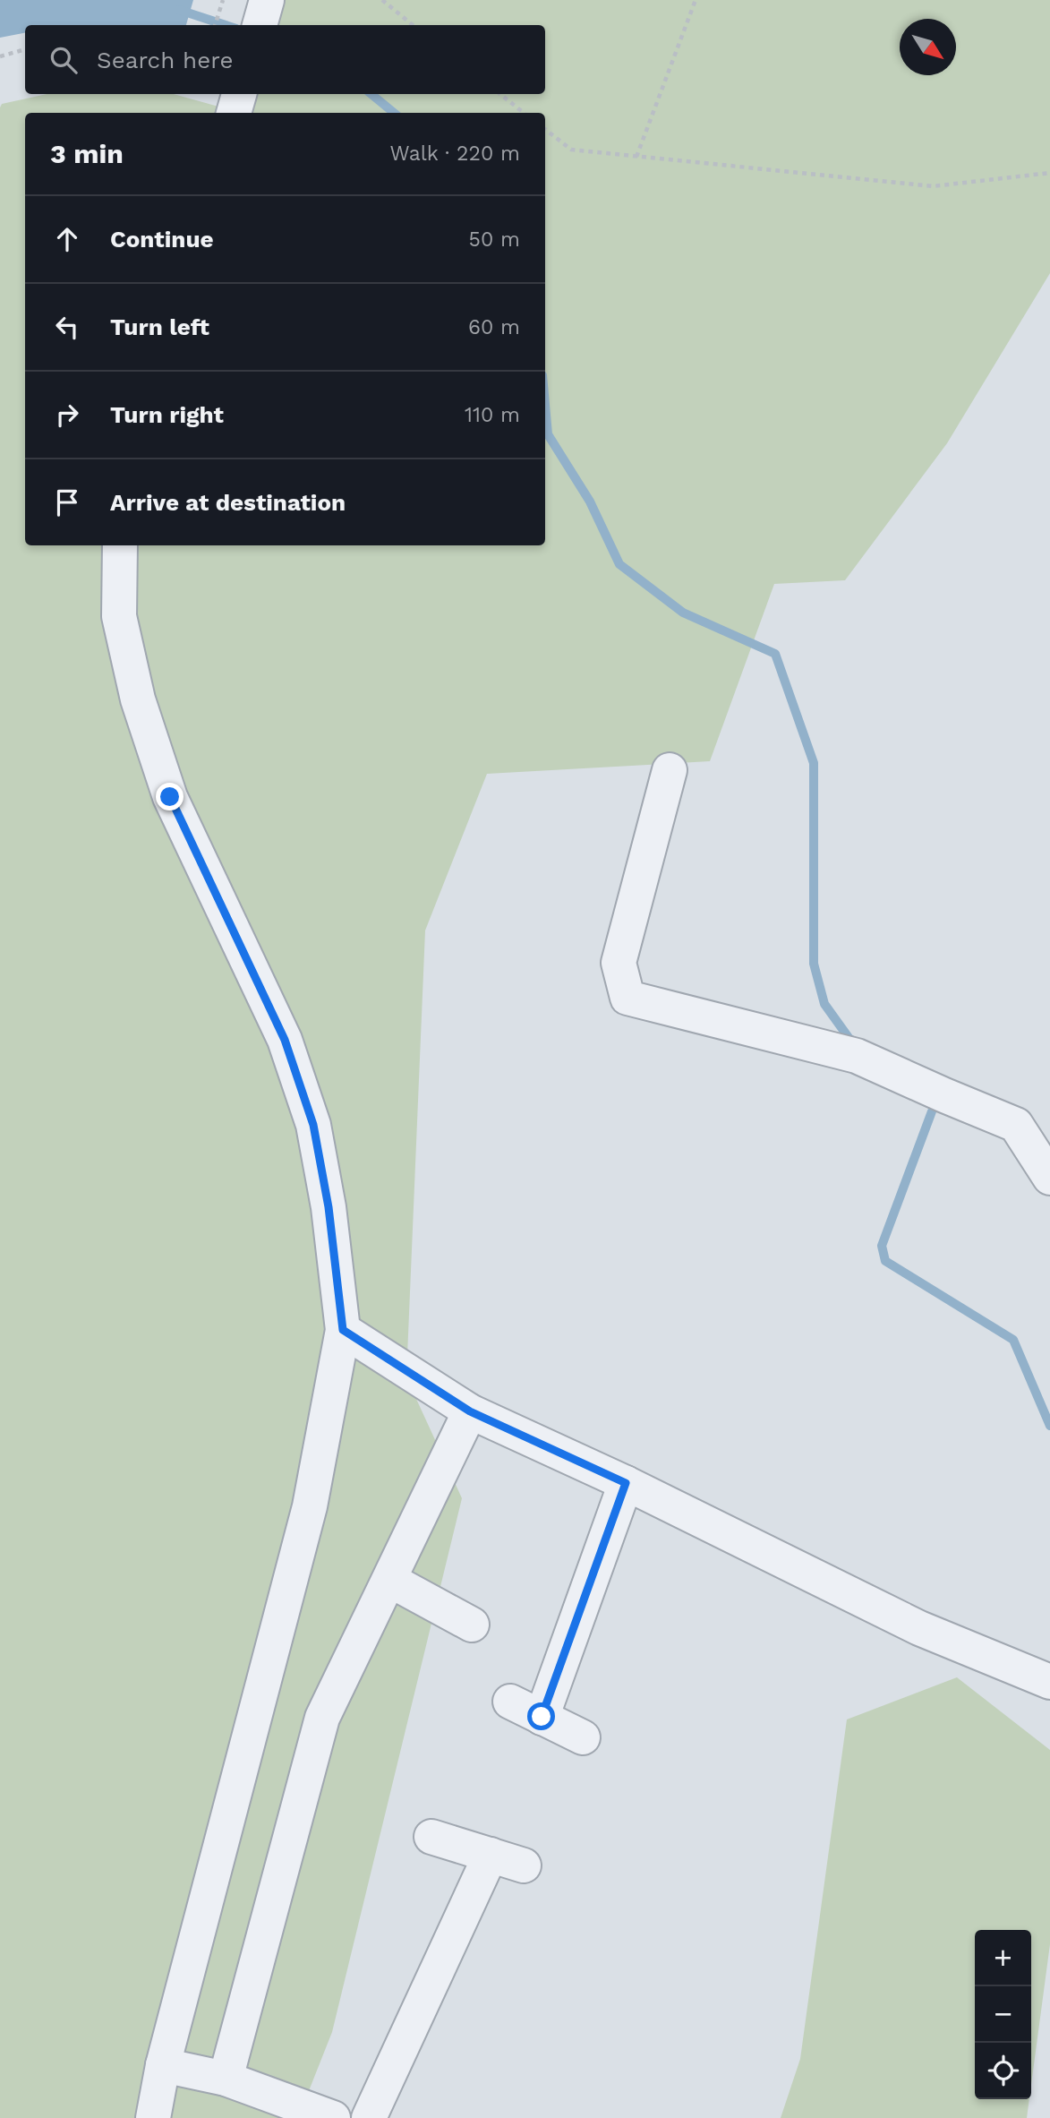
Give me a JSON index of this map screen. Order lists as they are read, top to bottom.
{
  "north": "bottom right",
  "page": {
    "search": "Search here",
    "heading": ["3 min", "Walk · 220 m"],
    "list": [
      ["Continue", "50 m"],
      ["Turn left", "60 m"],
      ["Turn right", "110 m"],
      "Arrive at destination"
    ],
    "map_buttons": ["+", "−"]
  }
}
